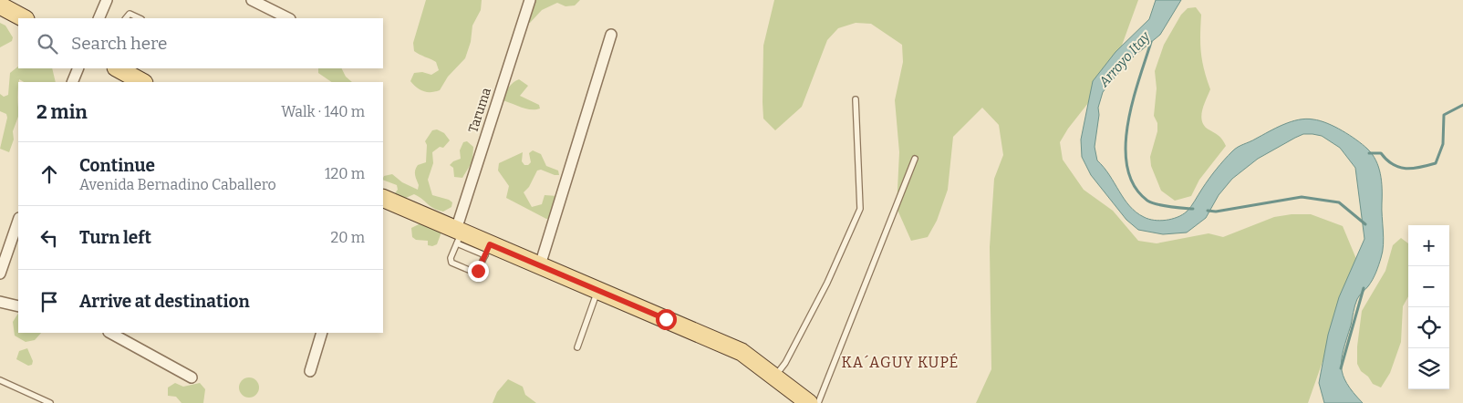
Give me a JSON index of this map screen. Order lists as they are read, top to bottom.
{
  "streets": {
    "street": ["Taruma"]
  },
  "districts": ["KA´AGUY KUPÉ"],
  "water": ["Arroyo Itay"],
  "page": {
    "search": "Search here",
    "heading": ["2 min", "Walk · 140 m"],
    "list": [
      ["Continue", "Avenida Bernadino Caballero", "120 m"],
      ["Turn left", "20 m"],
      "Arrive at destination"
    ],
    "map_buttons": ["+", "−"]
  }
}
